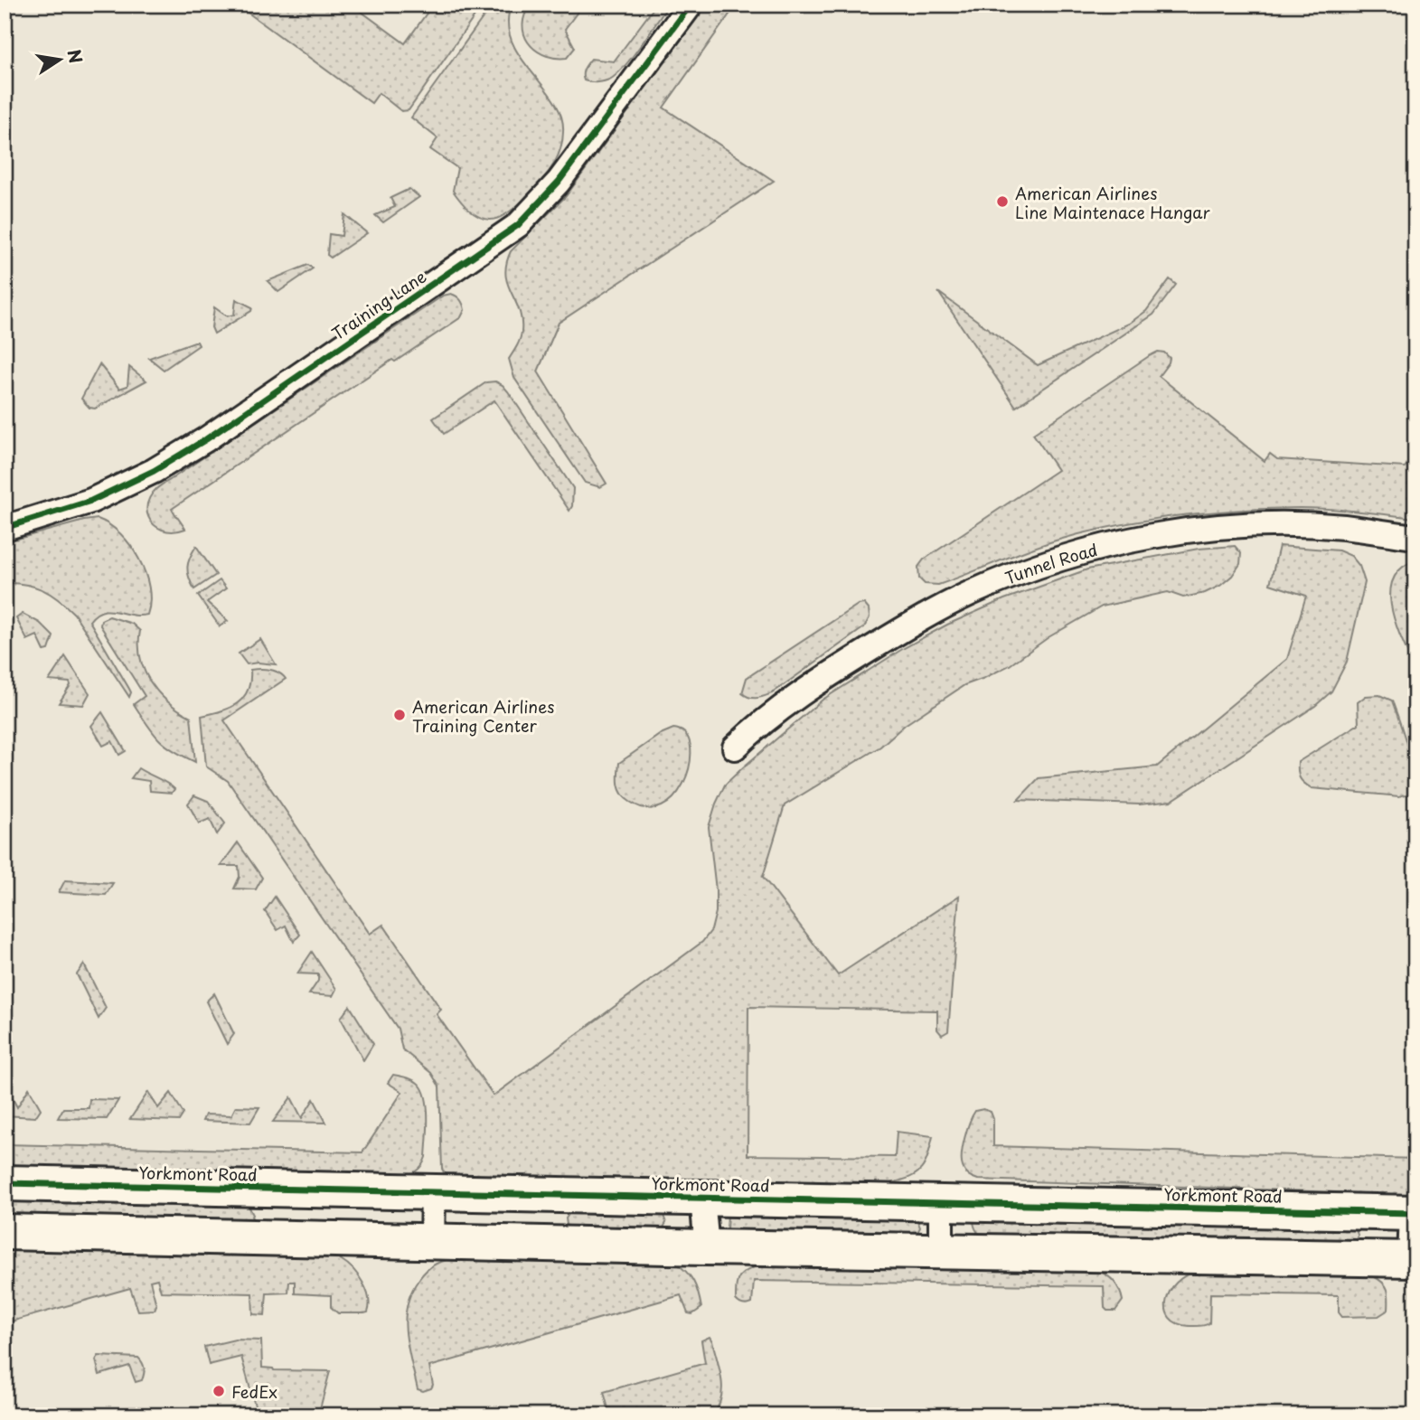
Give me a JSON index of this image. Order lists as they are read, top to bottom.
{
  "streets": {
    "street": ["Training Lane", "Tunnel Road", "Yorkmont Road"]
  },
  "places": ["American Airlines Line Maintenace Hangar", "American Airlines Training Center", "FedEx"],
  "north": "right"
}
